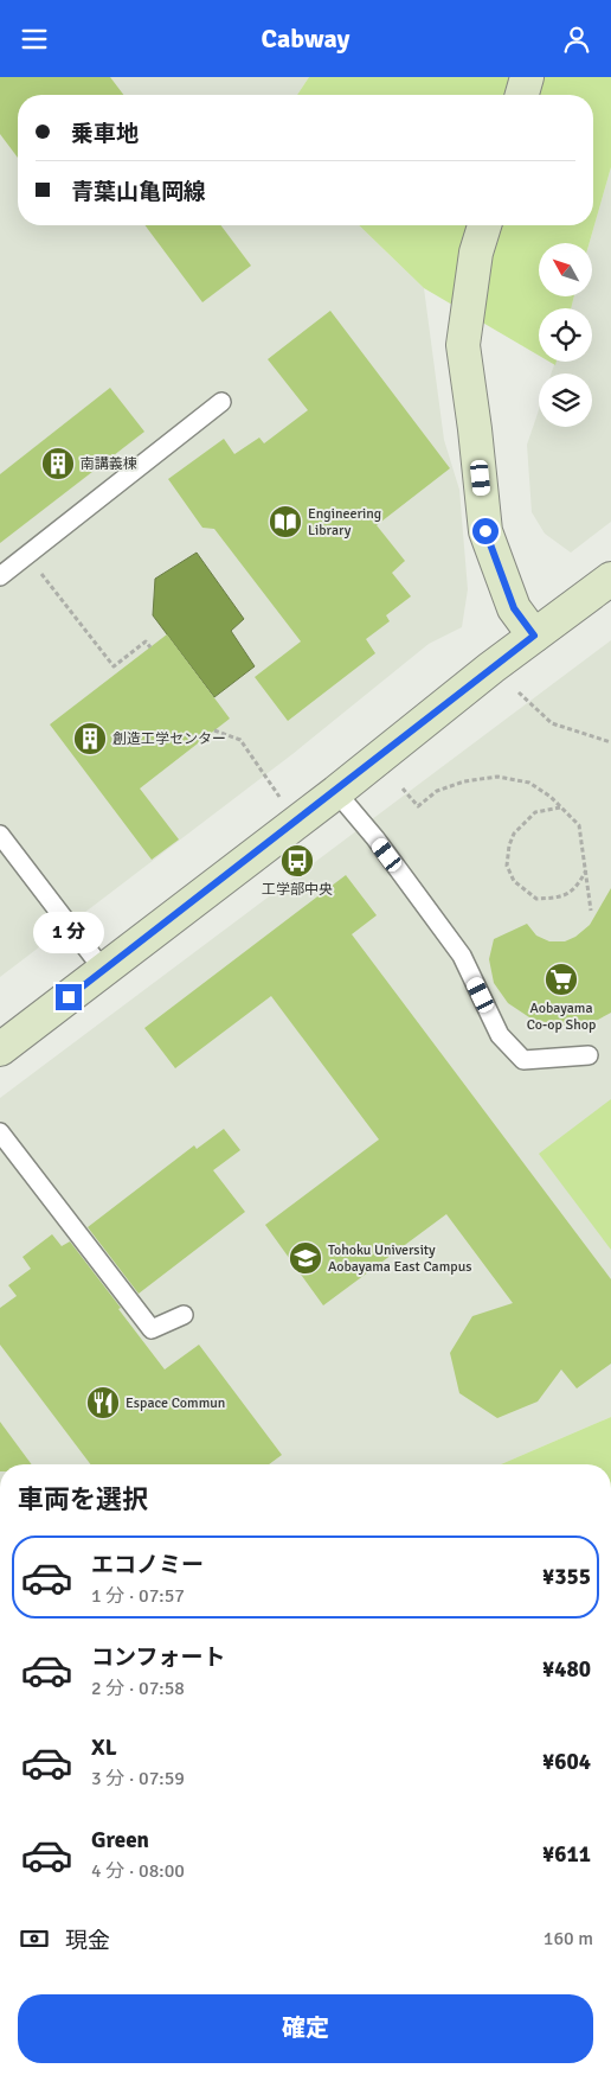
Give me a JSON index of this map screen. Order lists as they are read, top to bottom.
{
  "places": {
    "building": ["南講義棟", "創造工学センター"],
    "library": ["Engineering Library"],
    "bus stop": ["工学部中央"],
    "supermarket": ["Aobayama Co-op Shop"],
    "school or university": ["Tohoku University Aobayama East Campus"],
    "restaurant": ["Espace Commun"]
  },
  "north": "top left",
  "page": {
    "header": "Cabway",
    "banner": ["乗車地", "青葉山亀岡線"],
    "bubble": "1 分",
    "heading": "車両を選択",
    "list": [
      {
        "name": "エコノミー",
        "note": "1 分 · 07:57",
        "value": "¥355"
      },
      {
        "name": "コンフォート",
        "note": "2 分 · 07:58",
        "value": "¥480"
      },
      {
        "name": "XL",
        "note": "3 分 · 07:59",
        "value": "¥604"
      },
      {
        "name": "Green",
        "note": "4 分 · 08:00",
        "value": "¥611"
      }
    ],
    "pay": ["現金", "160 m"],
    "buttons": "確定"
  }
}
